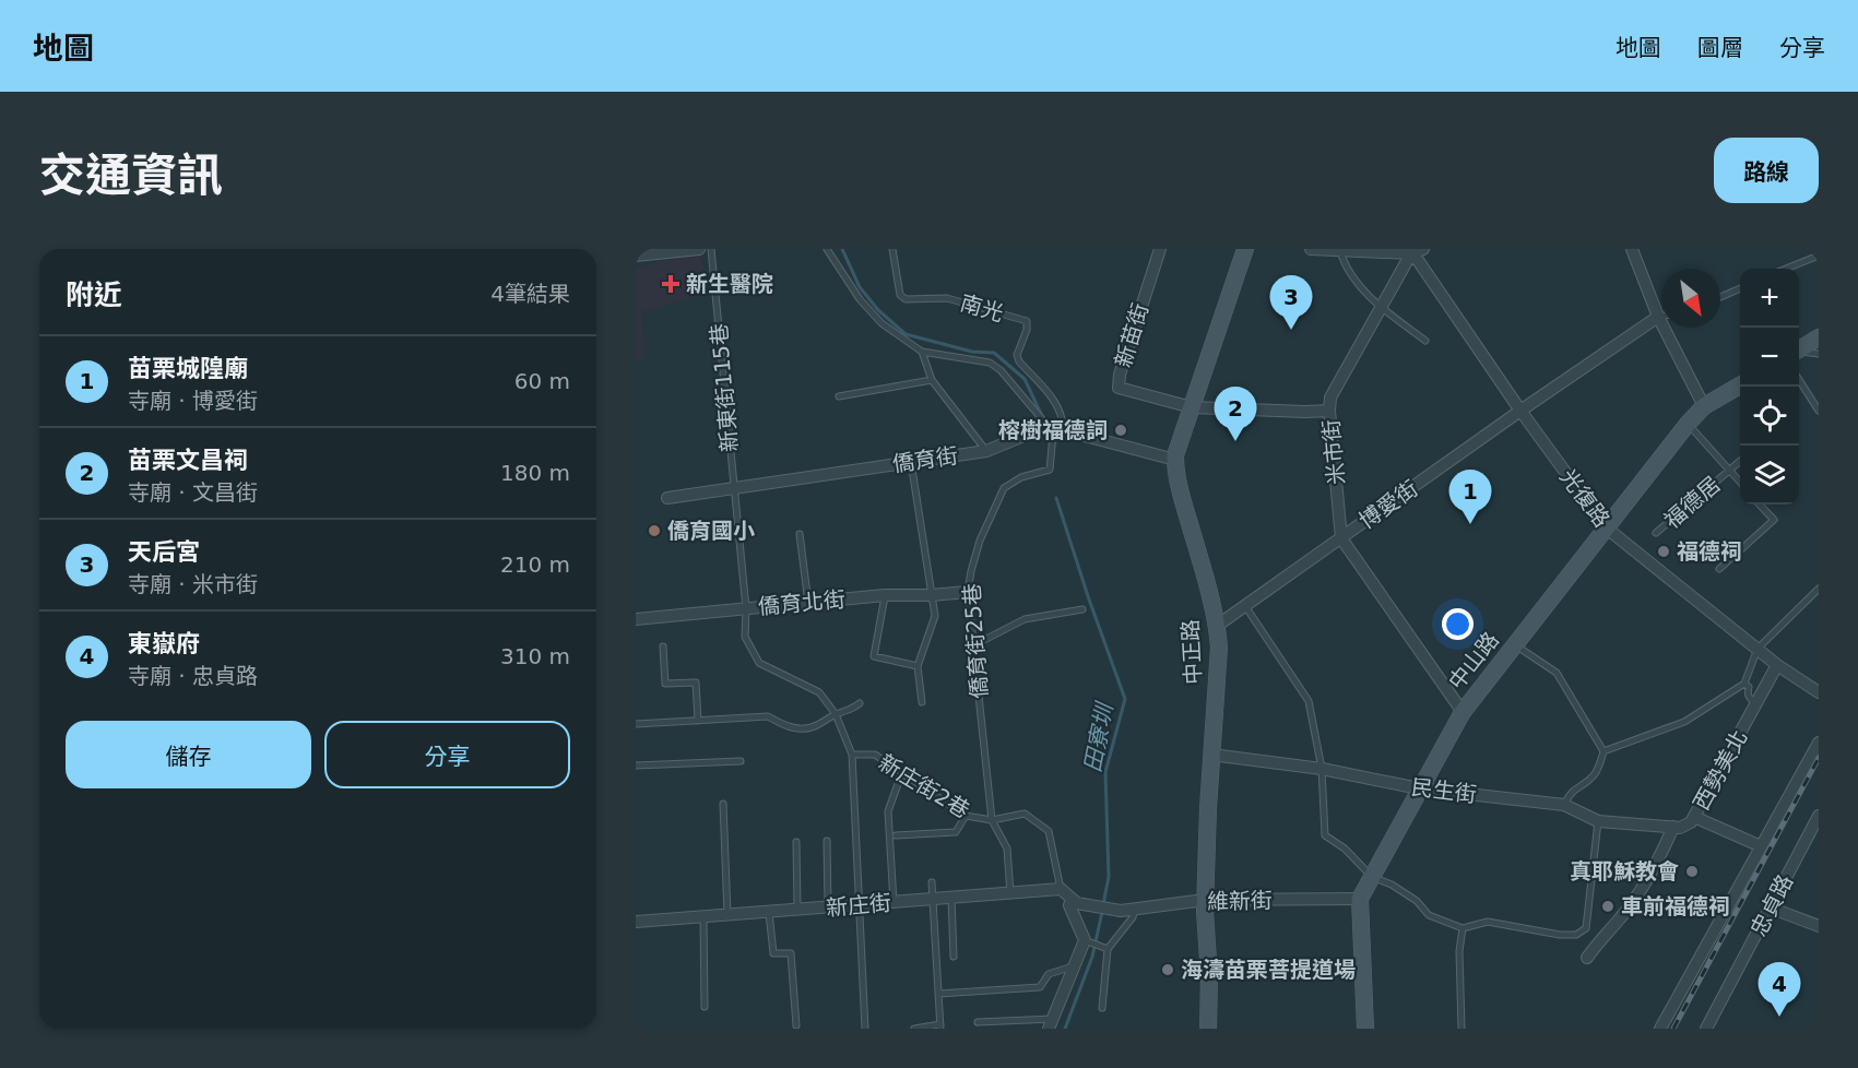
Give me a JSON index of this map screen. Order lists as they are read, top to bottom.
{
  "streets": {
    "street": [
      "新苗街",
      "米市街",
      "僑育街",
      "光復路",
      "博愛街",
      "僑育北街",
      "中正路",
      "中山路",
      "西勢美北",
      "民生街",
      "維新街",
      "新庄街",
      "忠貞路"
    ],
    "lane": [
      "南光",
      "新東街115巷",
      "福德居",
      "僑育街25巷",
      "新庄街2巷"
    ]
  },
  "crossings": [
    ["南光", "僑育街"],
    ["南光", "僑育街25巷"],
    ["新苗街", "中正路"],
    ["新東街115巷", "僑育街"],
    ["新東街115巷", "僑育北街"],
    ["新東街115巷", "新庄街2巷"],
    ["新東街115巷", "新庄街"],
    ["米市街", "光復路"],
    ["米市街", "博愛街"],
    ["米市街", "中山路"],
    ["僑育街", "僑育街25巷"],
    ["光復路", "博愛街"],
    ["光復路", "中山路"],
    ["光復路", "西勢美北"],
    ["博愛街", "中正路"],
    ["僑育北街", "僑育街25巷"],
    ["僑育街25巷", "新庄街2巷"],
    ["僑育街25巷", "新庄街"],
    ["中正路", "民生街"],
    ["中正路", "維新街"],
    ["中山路", "民生街"],
    ["中山路", "維新街"],
    ["西勢美北", "民生街"],
    ["新庄街2巷", "新庄街"]
  ],
  "water": ["田寮圳"],
  "places": {
    "health": ["新生醫院"],
    "other": [
      "榕樹福德詞",
      "僑育國小",
      "福德祠",
      "真耶穌教會",
      "車前福德祠",
      "海濤苗栗菩提道場"
    ]
  },
  "north": "bottom right",
  "page": {
    "header": "地圖",
    "nav": ["地圖", "圖層", "分享"],
    "title": "交通資訊",
    "buttons": [
      "路線",
      ["儲存", "分享"]
    ],
    "heading": ["附近", "4筆結果"],
    "map_buttons": ["+", "−"],
    "pins": [
      "3",
      "2",
      "1",
      "4"
    ],
    "list": [
      {
        "mark": "1",
        "name": "苗栗城隍廟",
        "note": "寺廟 · 博愛街",
        "value": "60 m"
      },
      {
        "mark": "2",
        "name": "苗栗文昌祠",
        "note": "寺廟 · 文昌街",
        "value": "180 m"
      },
      {
        "mark": "3",
        "name": "天后宮",
        "note": "寺廟 · 米市街",
        "value": "210 m"
      },
      {
        "mark": "4",
        "name": "東嶽府",
        "note": "寺廟 · 忠貞路",
        "value": "310 m"
      }
    ]
  }
}
